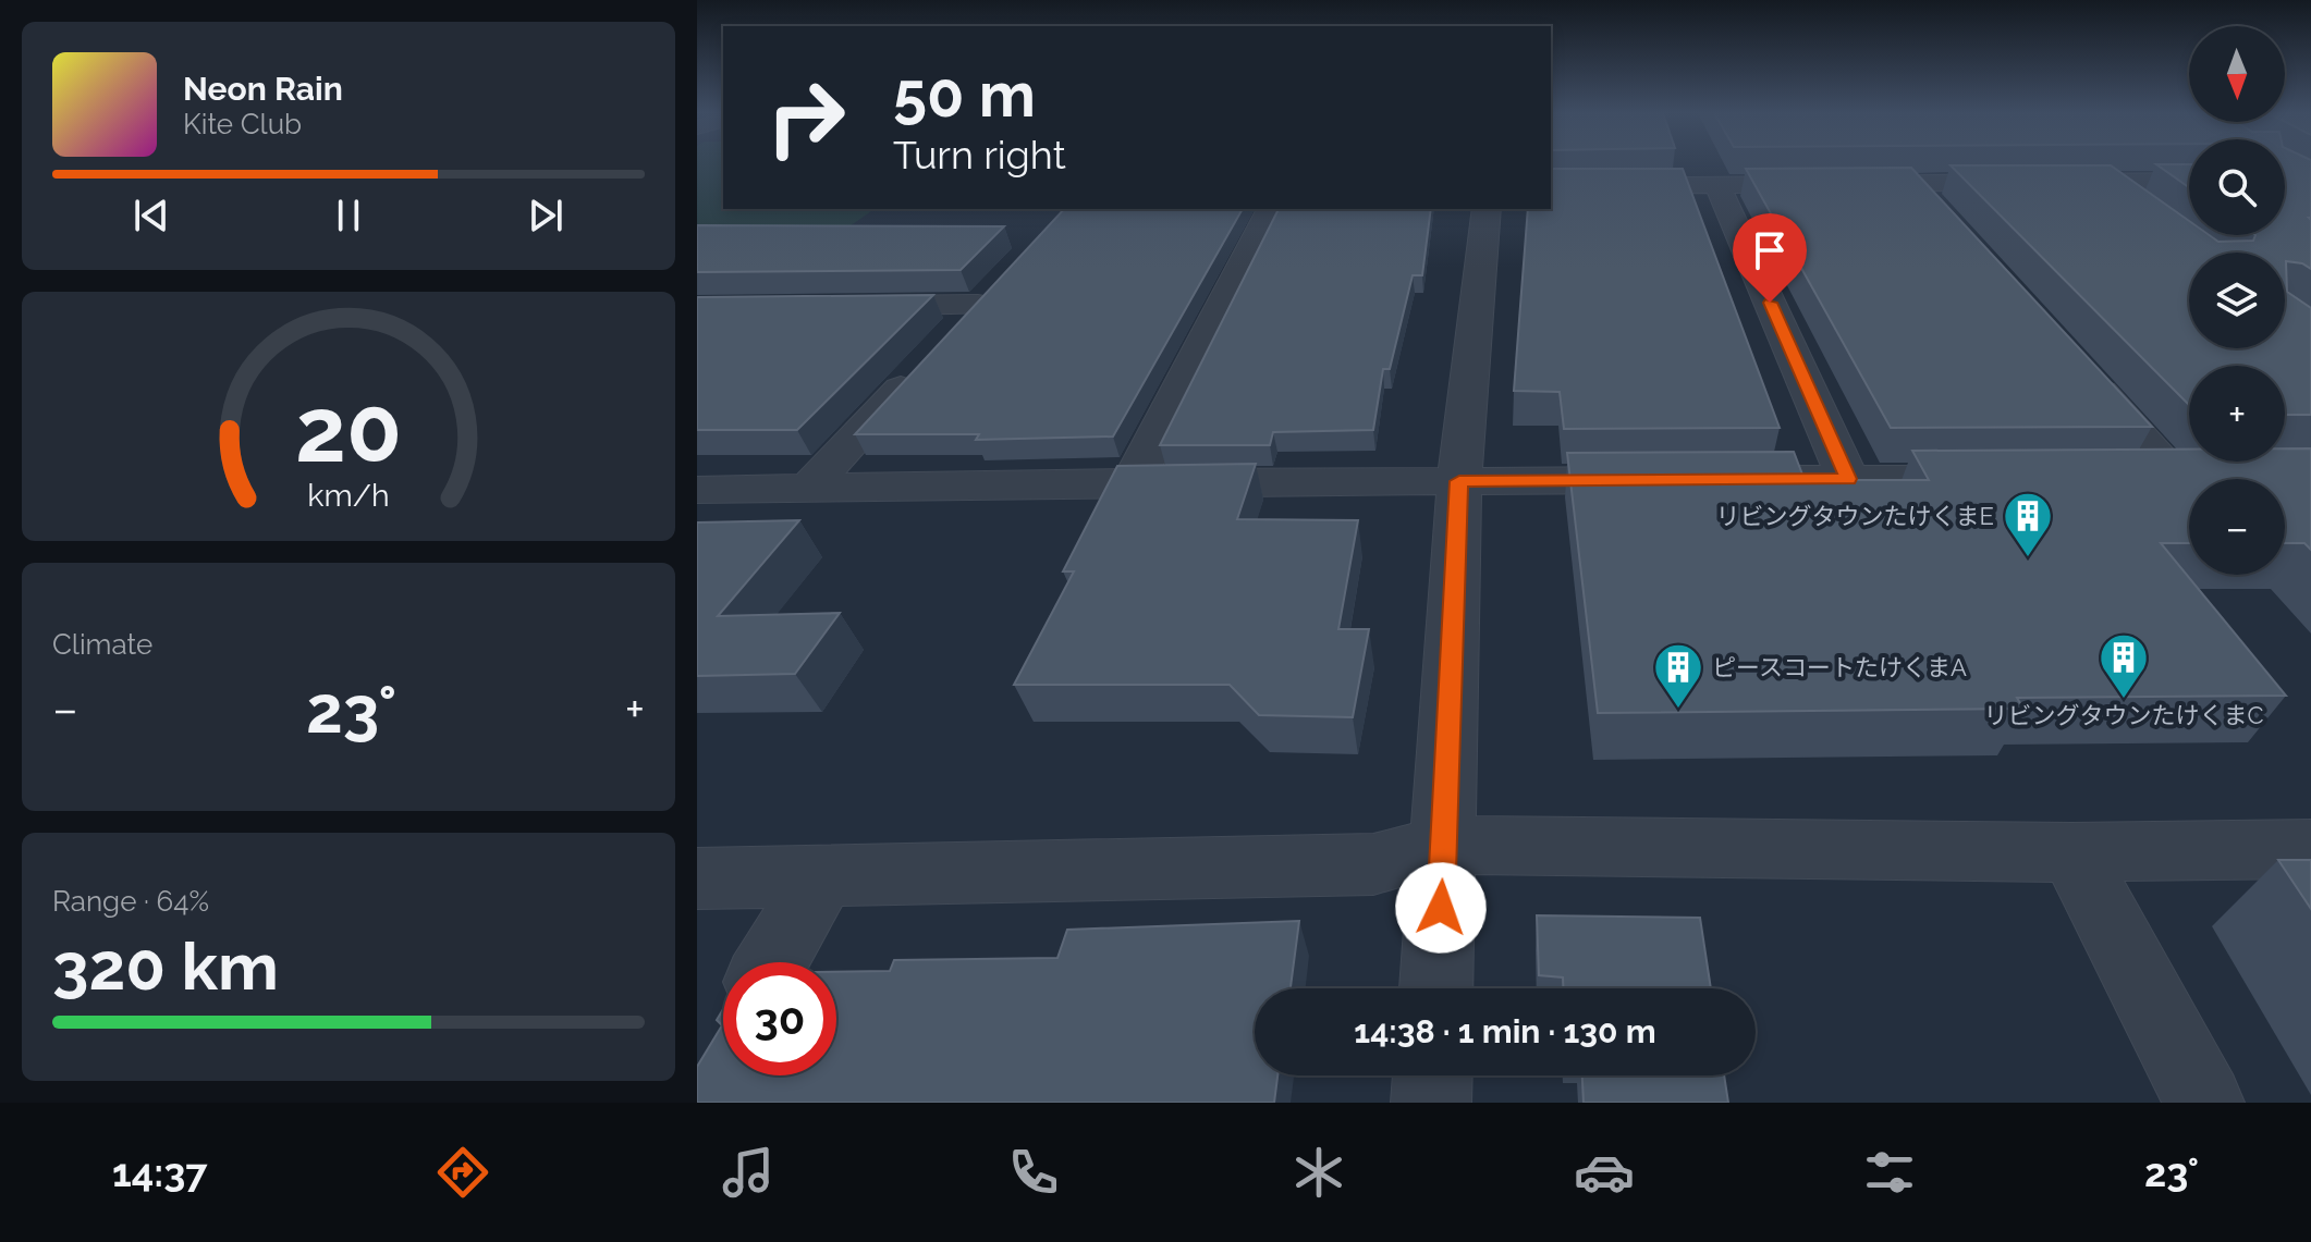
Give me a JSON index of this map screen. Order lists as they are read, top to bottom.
{
  "places": {
    "building": ["リビングタウンたけくまE", "リビングタウンたけくまC", "ピースコートたけくまA"]
  },
  "north": "bottom",
  "page": {
    "map_buttons": ["+", "−"],
    "turn": ["50 m", "Turn right"],
    "song": ["Neon Rain", "Kite Club"],
    "tile": [
      "Climate",
      ["Range · 64%", "320 km"]
    ],
    "heat": ["−", "23°", "+"],
    "limit": "30",
    "trip": "14:38 · 1 min · 130 m",
    "tabs": ["14:37", "23°"],
    "gauge": ["20", "km/h"]
  }
}
